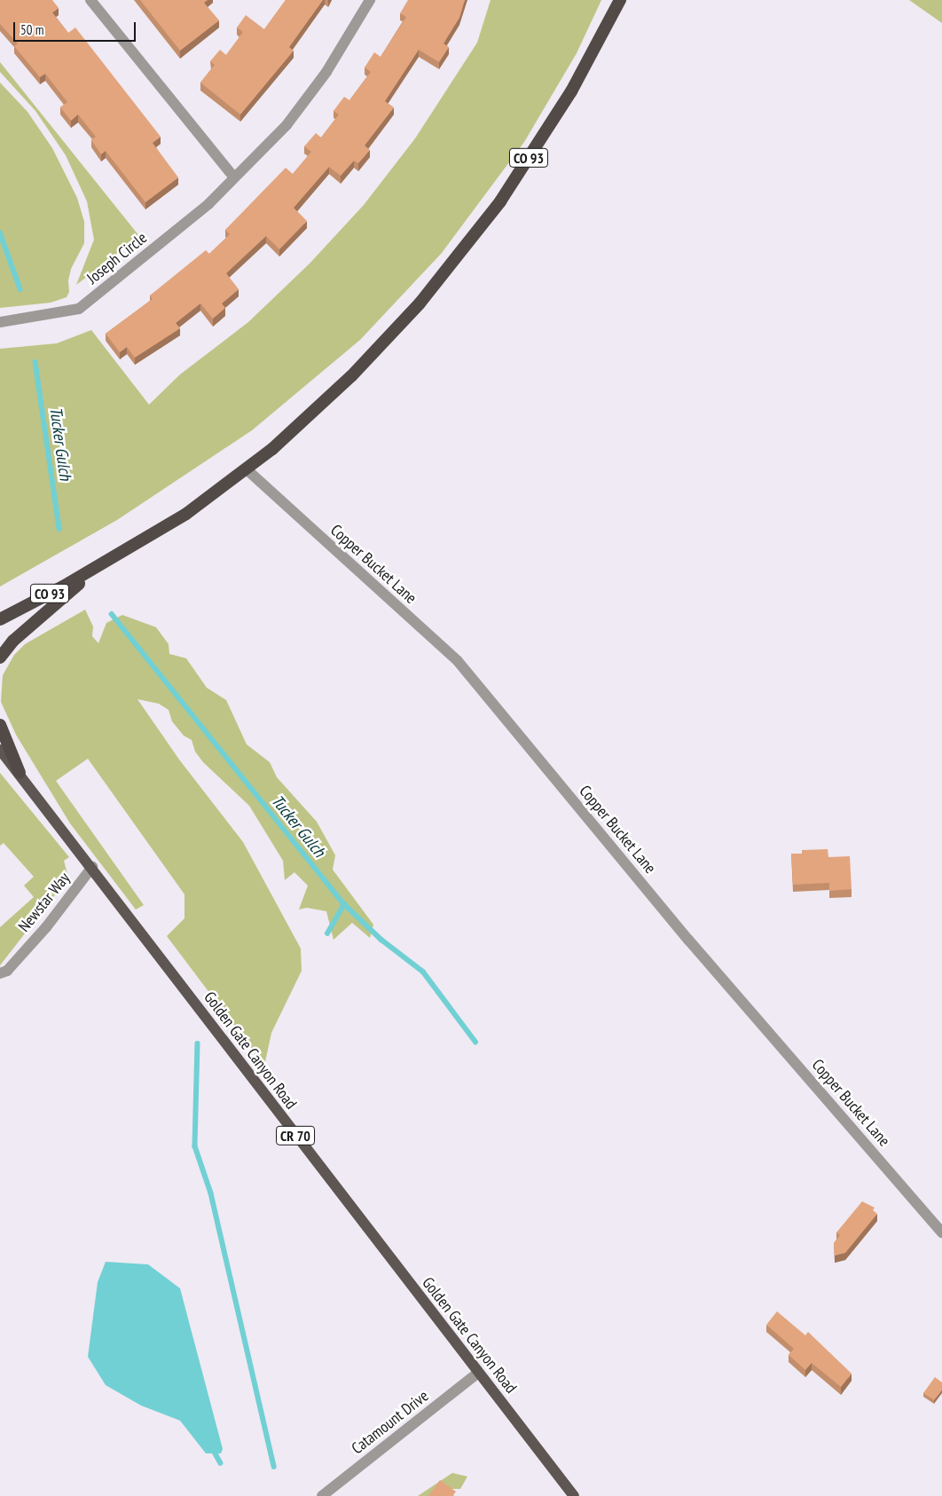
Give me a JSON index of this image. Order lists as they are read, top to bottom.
{
  "streets": {
    "highway": ["CO 93"],
    "main road": ["Golden Gate Canyon Road", "CR 70"],
    "street": [
      "Joseph Circle",
      "Copper Bucket Lane",
      "Newstar Way",
      "Catamount Drive"
    ]
  },
  "crossings": [
    ["CO 93", "Copper Bucket Lane"],
    ["Newstar Way", "Golden Gate Canyon Road"],
    ["Golden Gate Canyon Road", "Catamount Drive"]
  ],
  "water": ["Tucker Gulch"],
  "scale_bar": "50 m"
}
